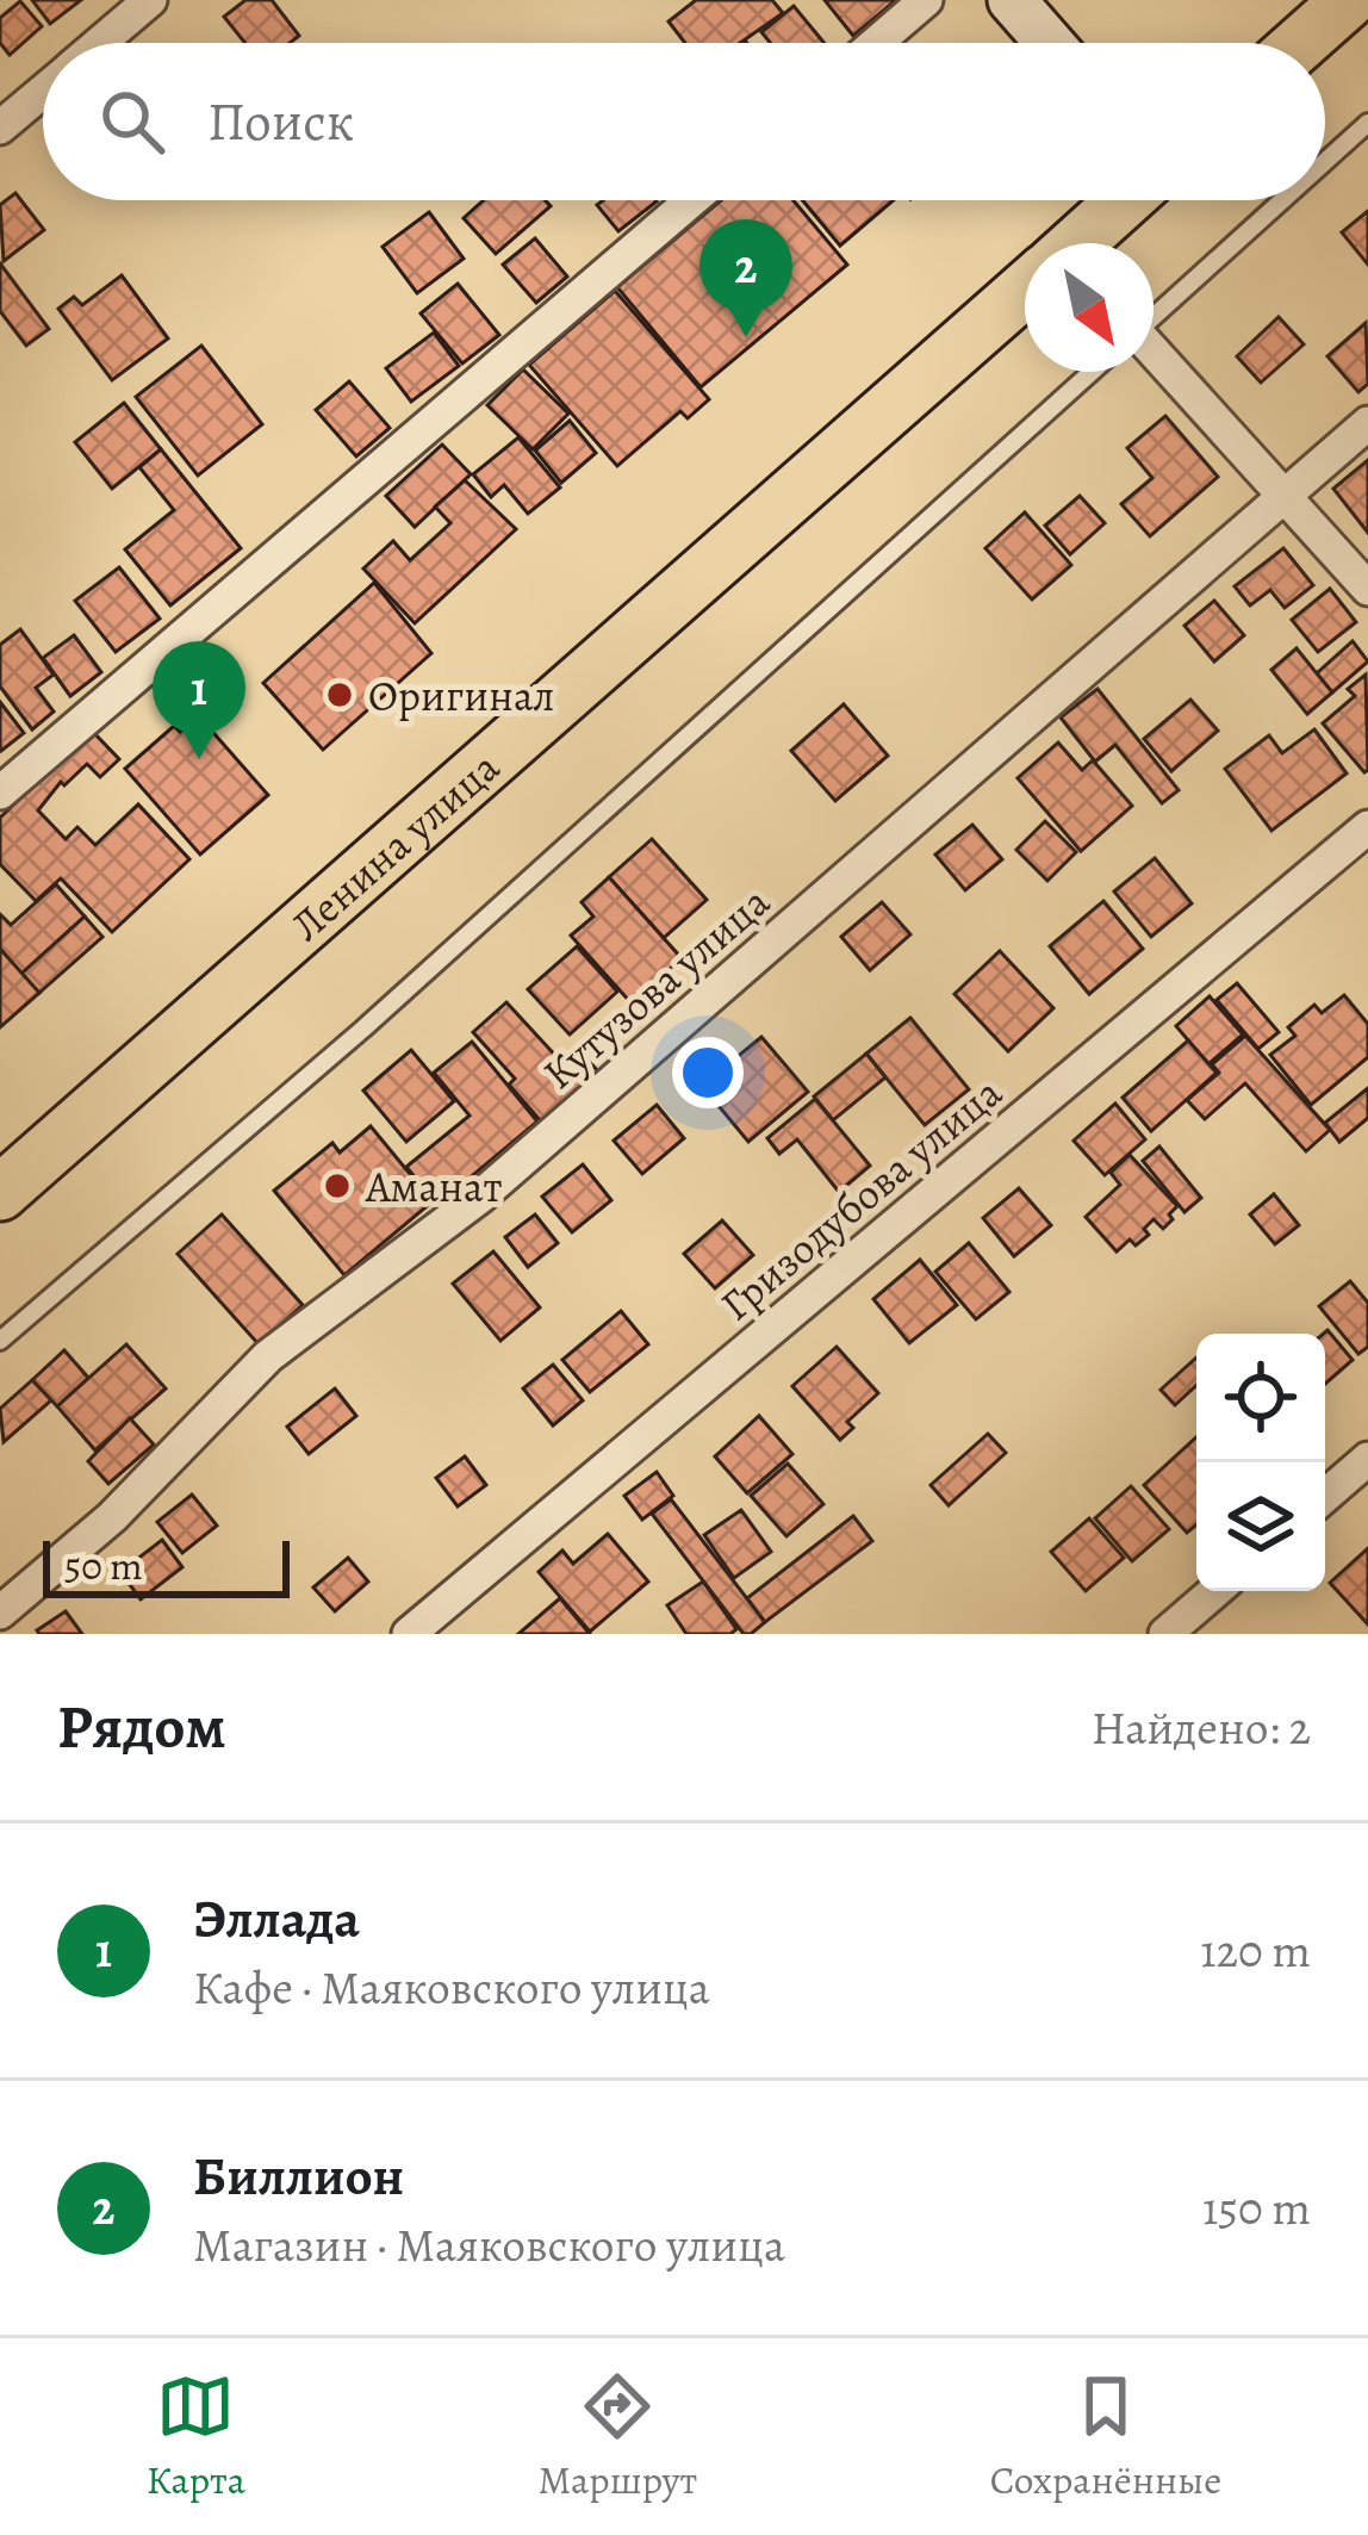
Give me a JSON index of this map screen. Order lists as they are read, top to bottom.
{
  "streets": {
    "main road": ["Ленина улица"],
    "street": ["Кутузова улица", "Гризодубова улица"]
  },
  "places": ["Оригинал", "Аманат"],
  "scale_bar": "50 m",
  "north": "bottom right",
  "page": {
    "search": "Поиск",
    "pins": ["2", "1"],
    "scale": "50 m",
    "heading": ["Рядом", "Найдено: 2"],
    "list": [
      {
        "mark": "1",
        "name": "Эллада",
        "note": "Кафе · Маяковского улица",
        "value": "120 m"
      },
      {
        "mark": "2",
        "name": "Биллион",
        "note": "Магазин · Маяковского улица",
        "value": "150 m"
      }
    ],
    "nav": ["Карта", "Маршрут", "Сохранённые"]
  }
}
